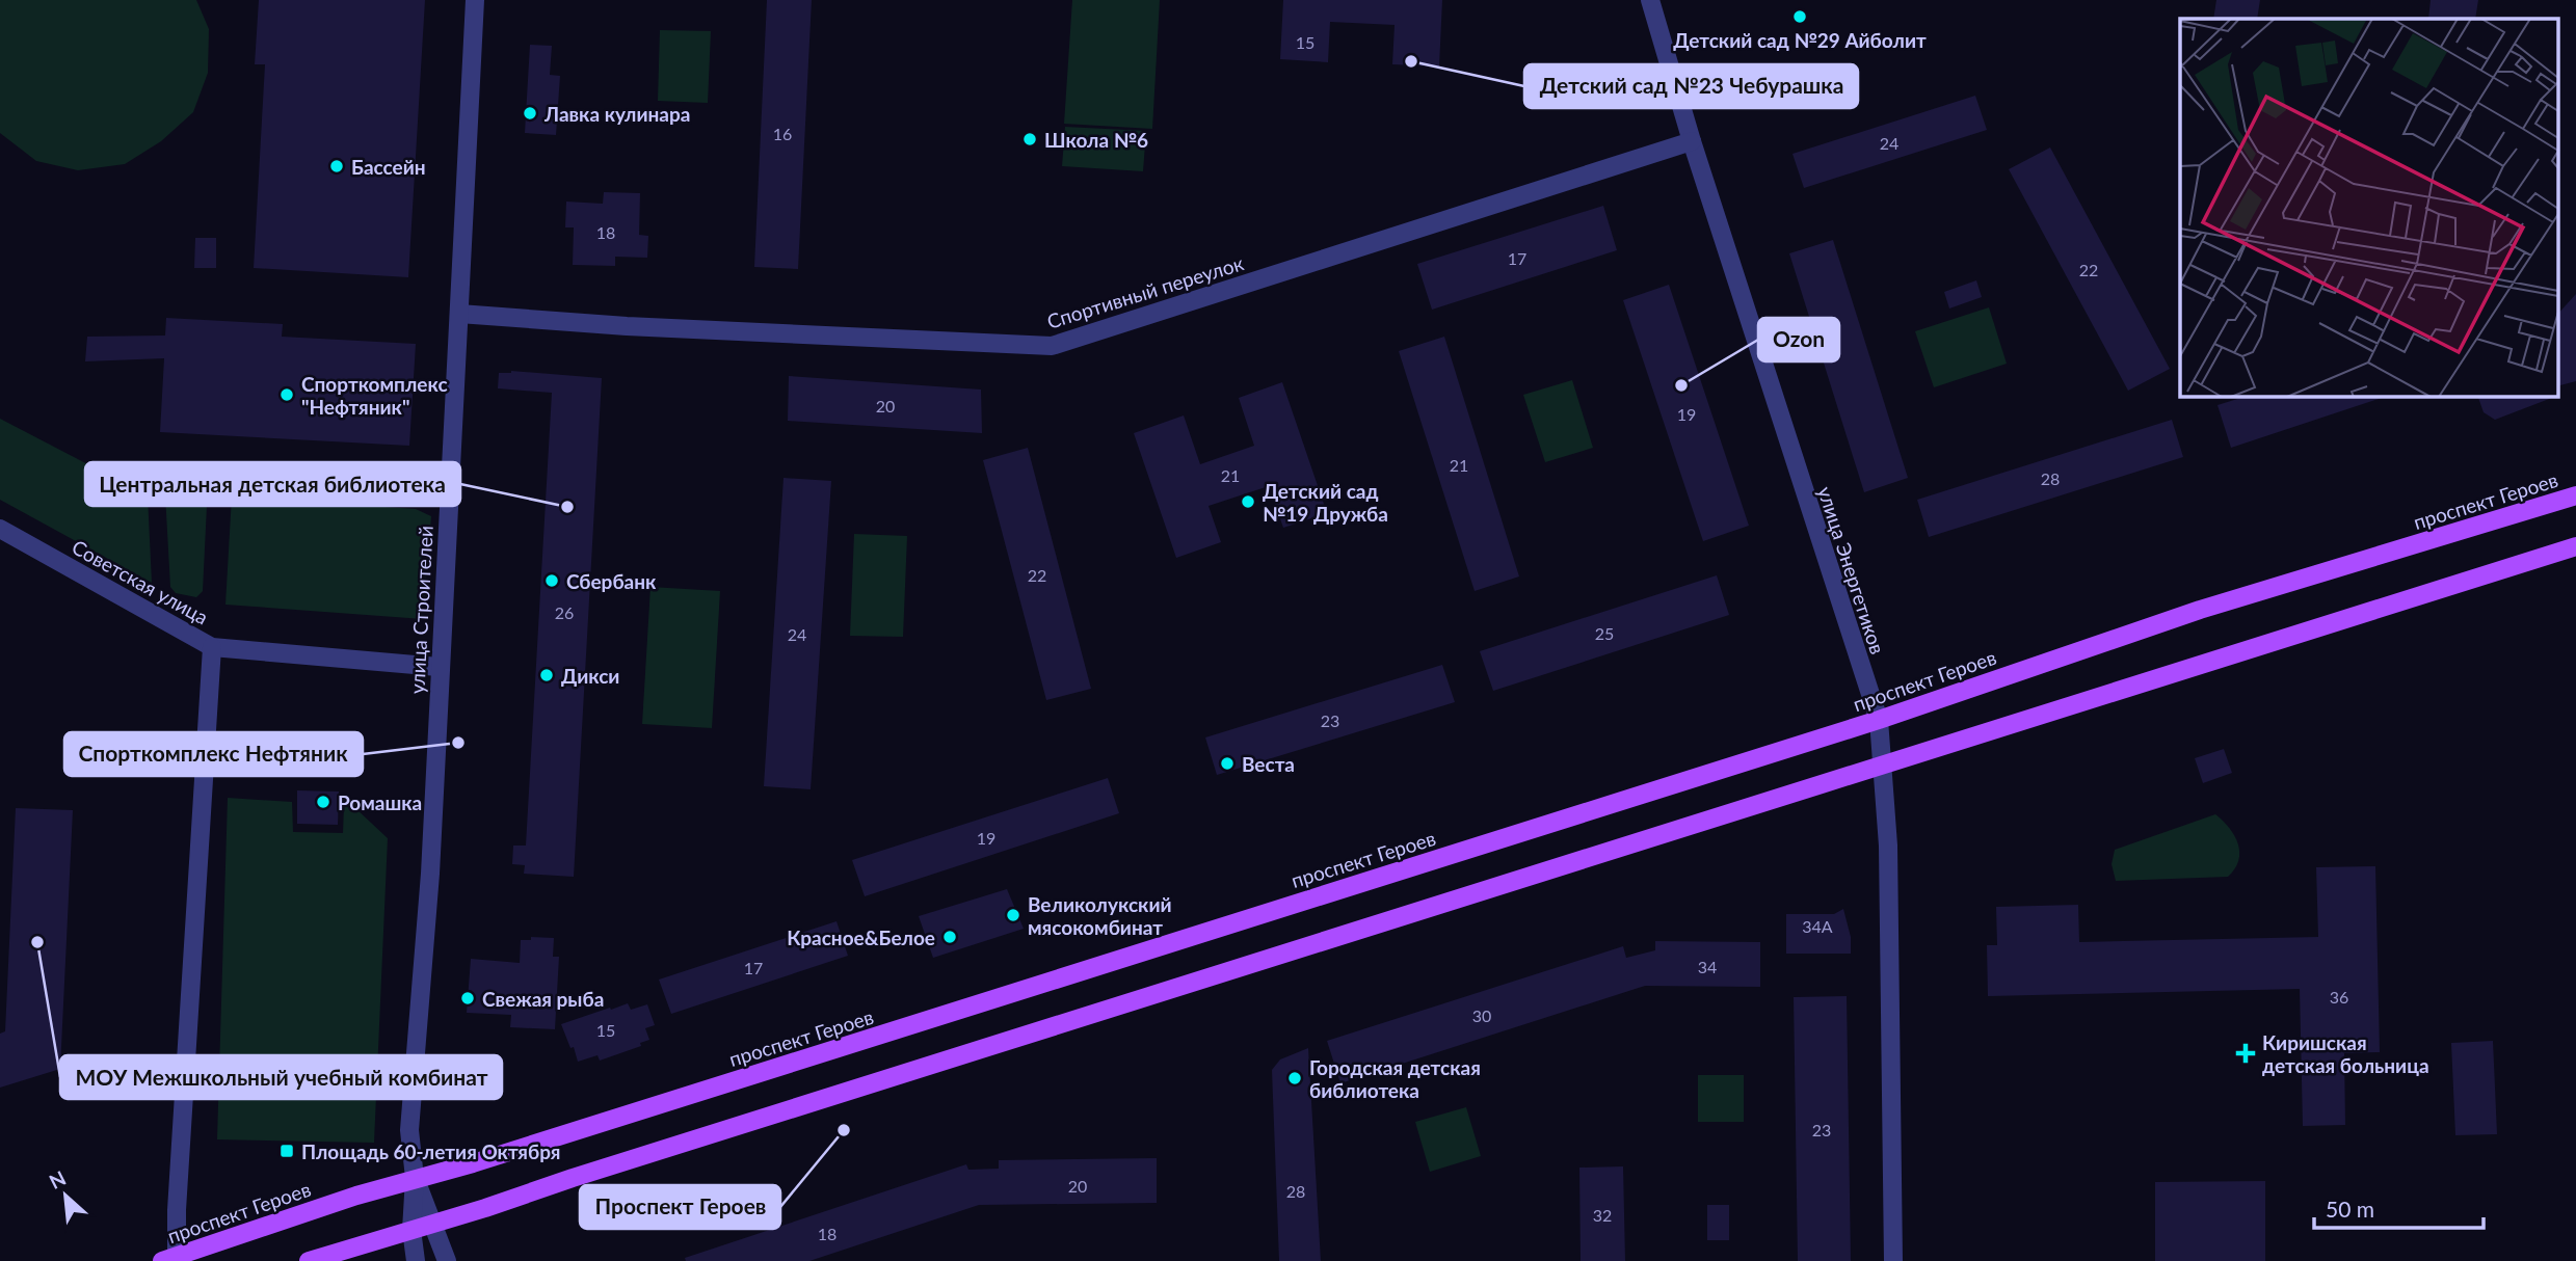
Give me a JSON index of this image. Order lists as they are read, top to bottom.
{
  "streets": {
    "main road": ["проспект Героев"],
    "street": [
      "Спортивный переулок",
      "улица Энергетиков",
      "Советская улица",
      "улица Строителей"
    ]
  },
  "crossings": [
    ["Спортивный переулок", "улица Энергетиков"],
    ["Спортивный переулок", "улица Строителей"],
    ["проспект Героев", "улица Энергетиков"],
    ["проспект Героев", "улица Строителей"],
    ["Советская улица", "улица Строителей"]
  ],
  "places": {
    "other": [
      "Детский сад №29 Айболит",
      "Детский сад №23 Чебурашка",
      "Лавка кулинара",
      "Школа №6",
      "Бассейн",
      "Ozon",
      "Спорткомплекс \"Нефтяник\"",
      "Детский сад №19 Дружба",
      "Центральная детская библиотека",
      "Сбербанк",
      "Дикси",
      "Спорткомплекс Нефтяник",
      "Веста",
      "Ромашка",
      "Великолукский мясокомбинат",
      "Красное&Белое",
      "МОУ Межшкольный учебный комбинат",
      "Свежая рыба",
      "Городская детская библиотека",
      "Проспект Героев"
    ],
    "health": ["Киришская детская больница"],
    "transit": ["Площадь 60-летия Октября"]
  },
  "house_numbers": [
    "15",
    "16",
    "24",
    "18",
    "17",
    "22",
    "20",
    "19",
    "21",
    "21",
    "28",
    "22",
    "26",
    "25",
    "24",
    "23",
    "19",
    "34А",
    "34",
    "17",
    "36",
    "30",
    "15",
    "23",
    "20",
    "28",
    "32",
    "18"
  ],
  "scale_bar": "50 m",
  "north": "top left"
}
